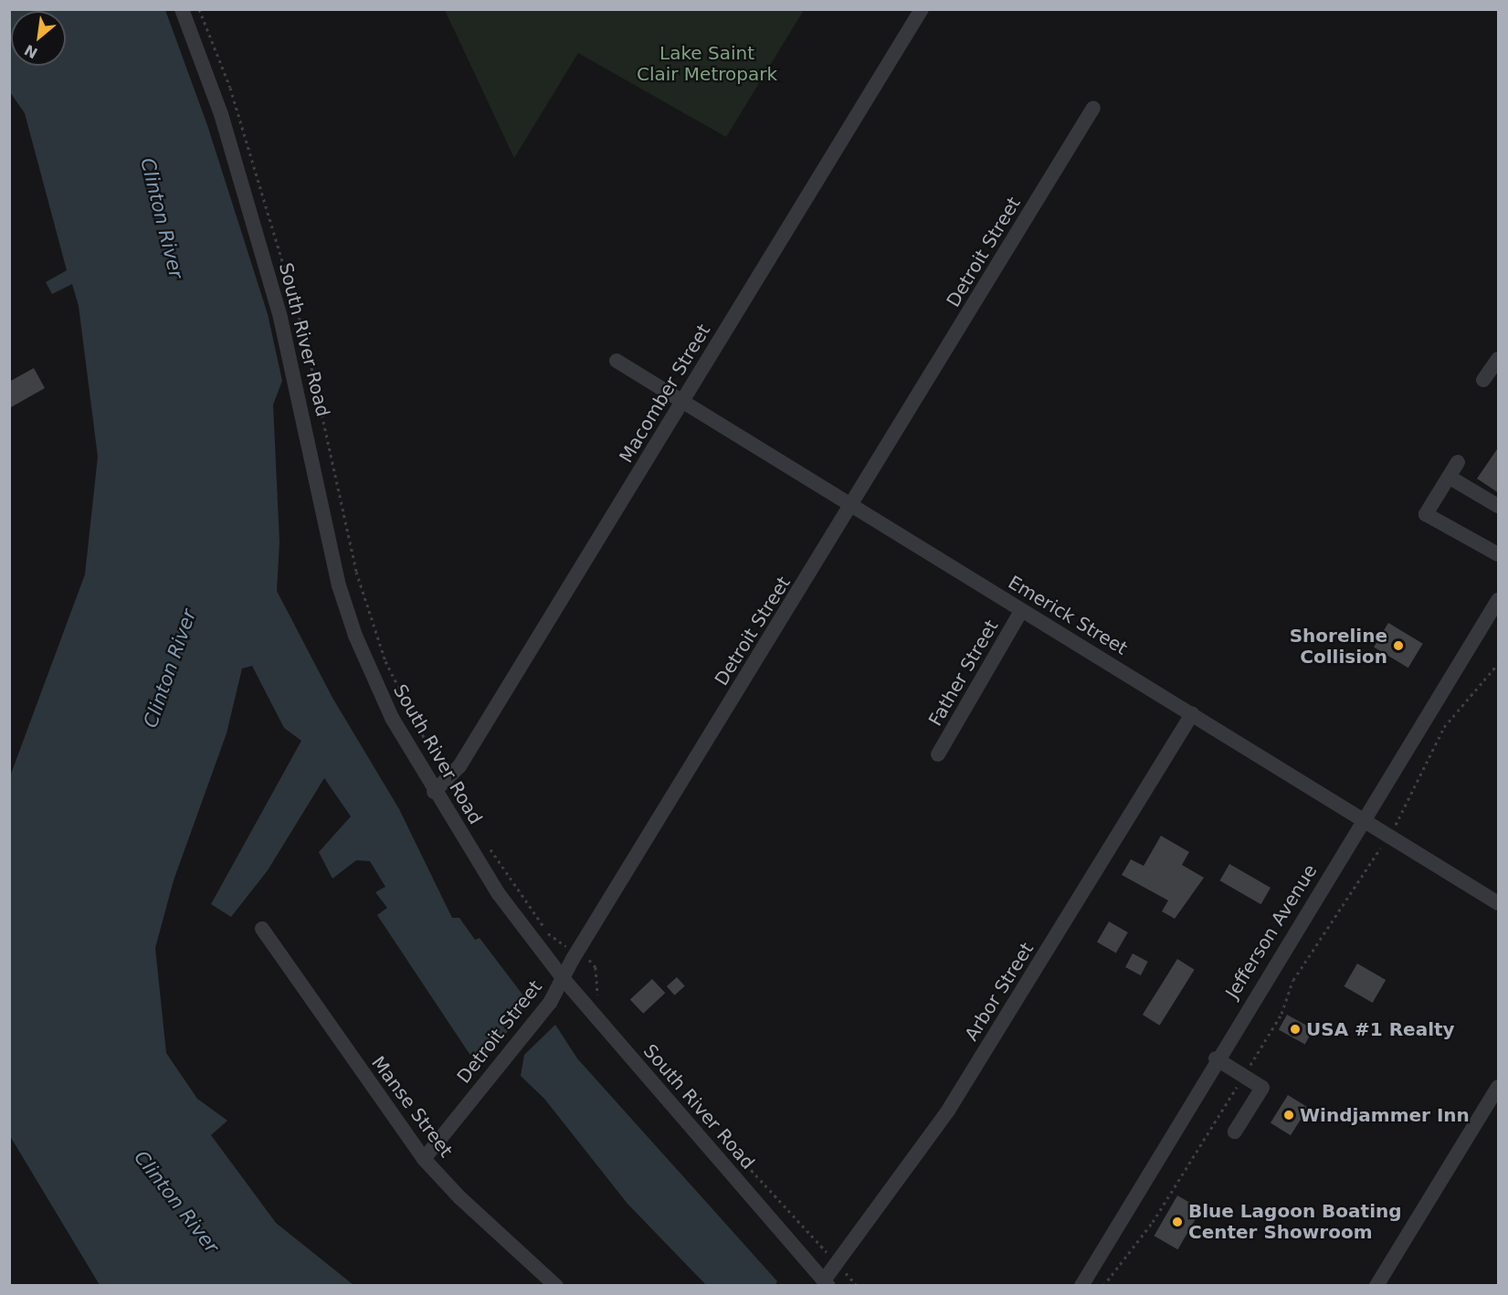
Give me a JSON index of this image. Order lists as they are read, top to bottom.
{
  "streets": {
    "street": [
      "Detroit Street",
      "South River Road",
      "Macomber Street",
      "Emerick Street",
      "Father Street",
      "Jefferson Avenue",
      "Arbor Street",
      "Manse Street"
    ]
  },
  "crossings": [
    ["Detroit Street", "South River Road"],
    ["Detroit Street", "Emerick Street"],
    ["Detroit Street", "Manse Street"],
    ["South River Road", "Macomber Street"],
    ["South River Road", "Arbor Street"],
    ["Macomber Street", "Emerick Street"],
    ["Emerick Street", "Father Street"],
    ["Emerick Street", "Jefferson Avenue"],
    ["Emerick Street", "Arbor Street"]
  ],
  "water": ["Clinton River"],
  "parks": ["Lake Saint Clair Metropark"],
  "places": [
    "Shoreline Collision",
    "USA #1 Realty",
    "Windjammer Inn",
    "Blue Lagoon Boating Center Showroom"
  ],
  "north": "bottom left"
}
